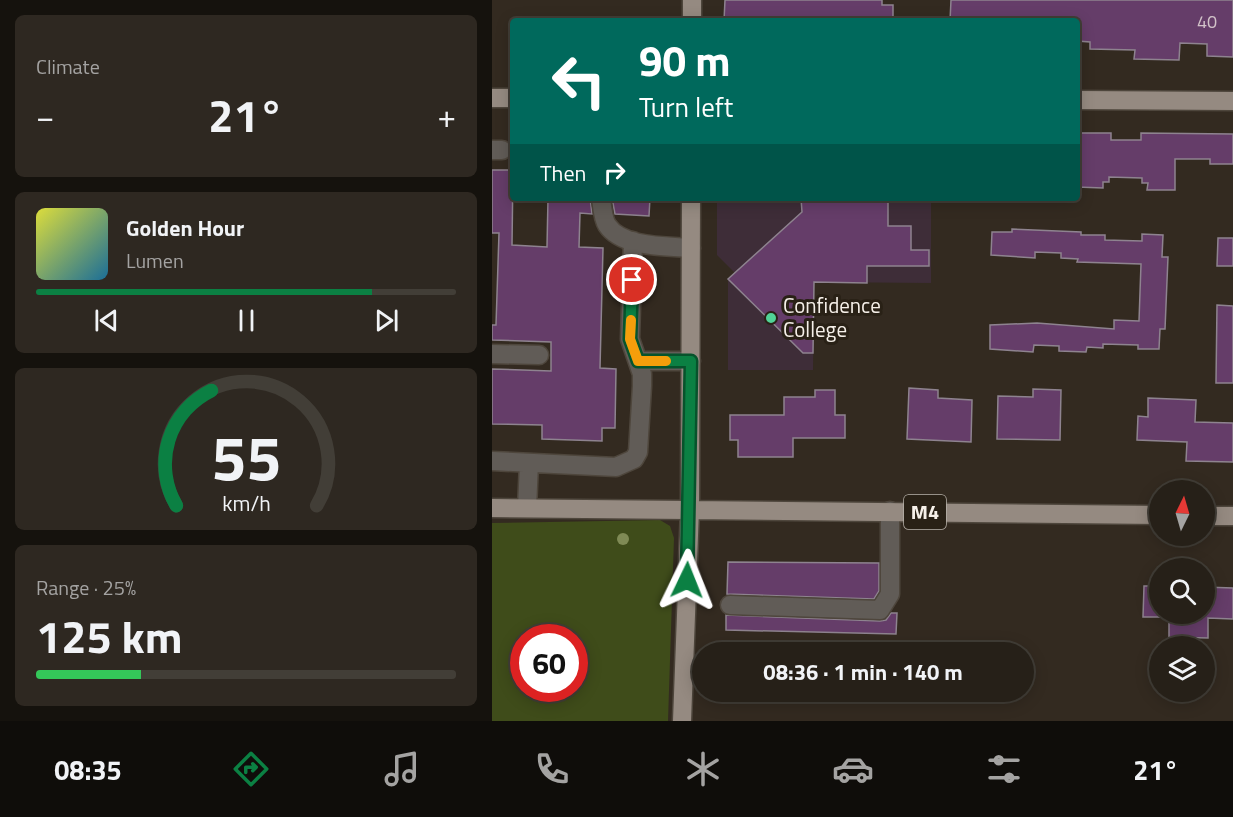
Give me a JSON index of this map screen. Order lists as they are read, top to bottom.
{
  "streets": {
    "main road": ["M4"]
  },
  "places": ["Confidence College"],
  "house_numbers": ["40"],
  "north": "top",
  "page": {
    "tile": [
      "Climate",
      ["Range · 25%", "125 km"]
    ],
    "turn": ["90 m", "Turn left"],
    "heat": ["−", "21°", "+"],
    "then": "Then",
    "song": ["Golden Hour", "Lumen"],
    "limit": "60",
    "trip": "08:36 · 1 min · 140 m",
    "tabs": ["08:35", "21°"],
    "gauge": ["55", "km/h"]
  }
}
